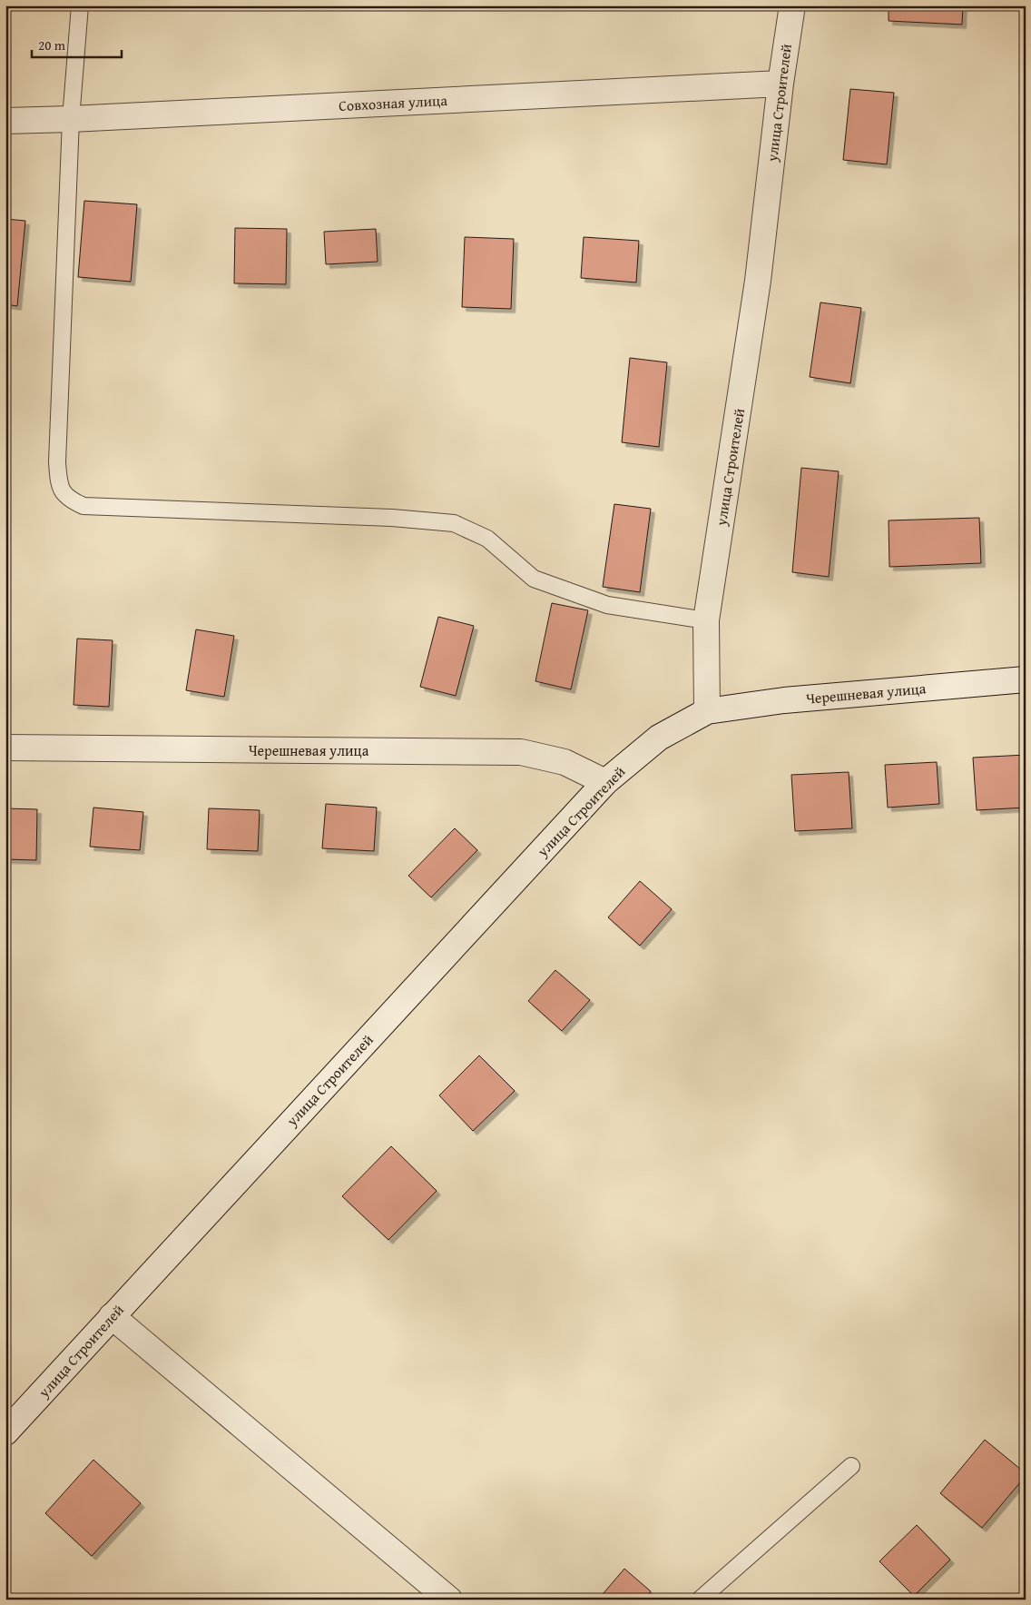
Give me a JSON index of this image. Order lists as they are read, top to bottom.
{
  "streets": {
    "street": ["Совхозная улица", "улица Строителей", "Черешневая улица"]
  },
  "crossings": [
    ["Совхозная улица", "улица Строителей"],
    ["улица Строителей", "Черешневая улица"]
  ],
  "scale_bar": "20 m"
}
